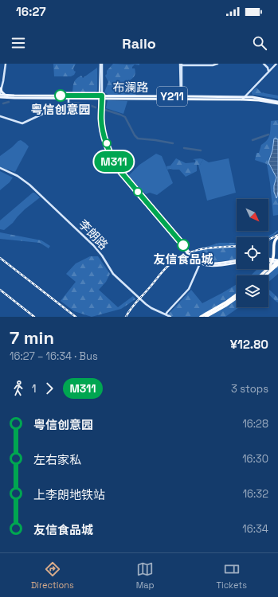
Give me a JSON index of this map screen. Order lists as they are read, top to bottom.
{
  "streets": {
    "main road": ["布澜路", "Y211"],
    "street": ["李朗路"]
  },
  "places": ["粤信创意园", "友信食品城"],
  "lines": ["bus line M311"],
  "north": "bottom right",
  "page": {
    "status": "16:27",
    "header": "Railo",
    "on_map": "M311",
    "heading": ["7 min", "16:27 – 16:34 · Bus", "¥12.80"],
    "legs": ["1", "M311", "3 stops"],
    "list": [
      {
        "name": "粤信创意园",
        "value": "16:28"
      },
      {
        "name": "左右家私",
        "value": "16:30"
      },
      {
        "name": "上李朗地铁站",
        "value": "16:32"
      },
      {
        "name": "友信食品城",
        "value": "16:34"
      }
    ],
    "tabs": ["Directions", "Map", "Tickets"]
  }
}
